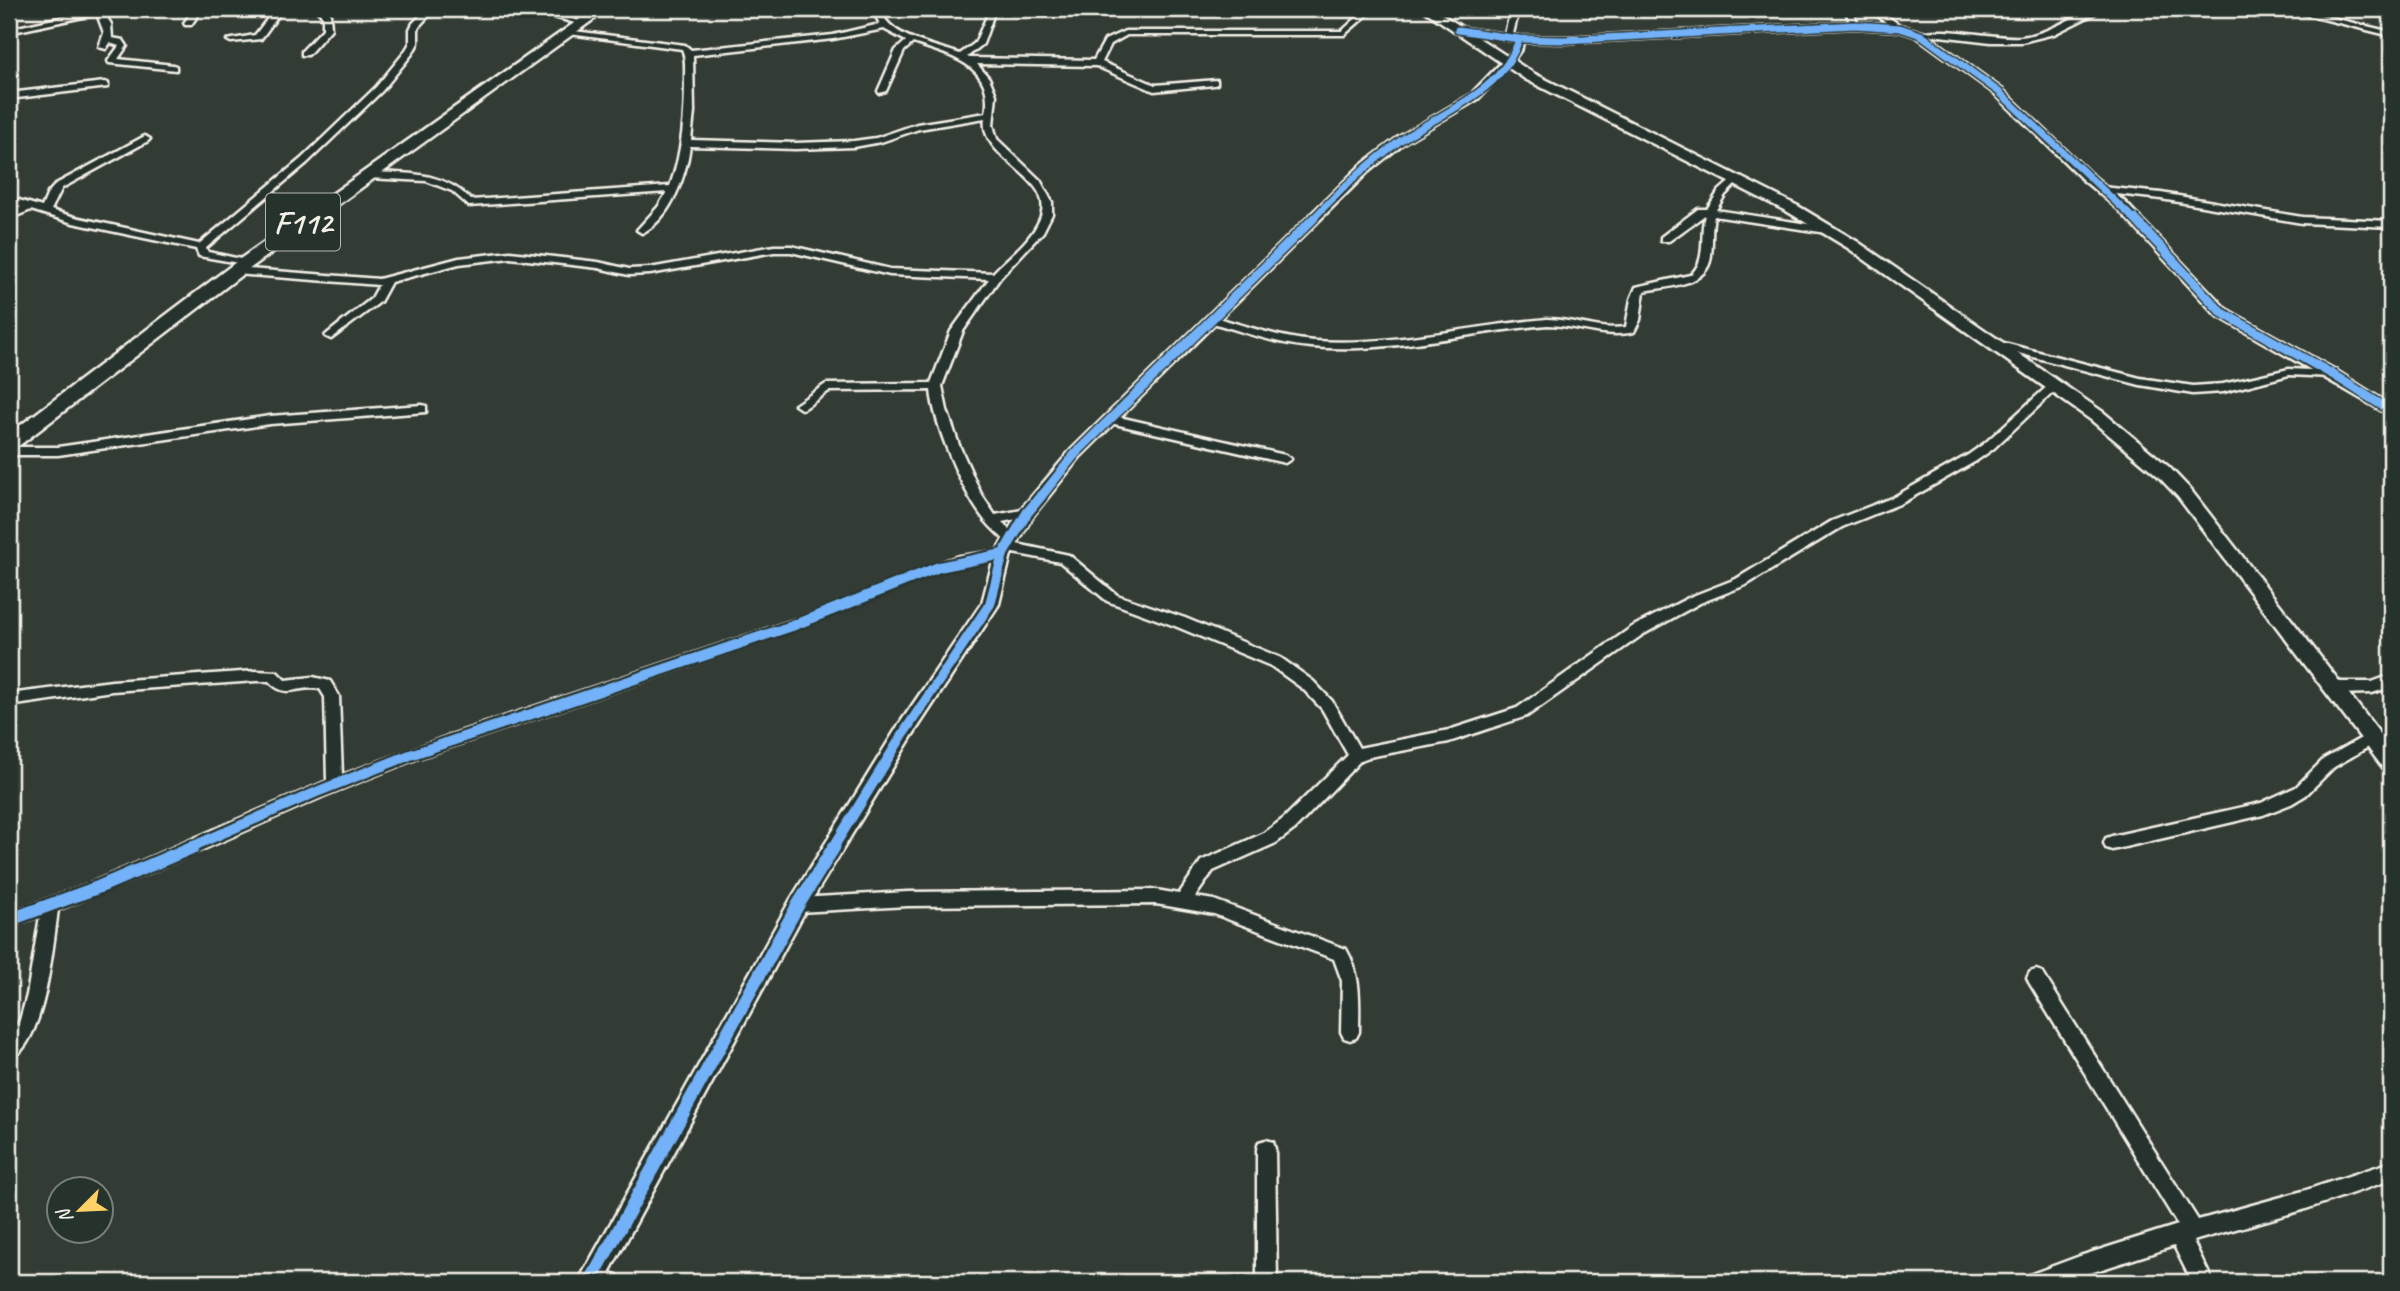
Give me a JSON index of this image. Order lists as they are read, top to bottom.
{
  "streets": {
    "main road": ["F112"]
  },
  "north": "bottom left"
}
